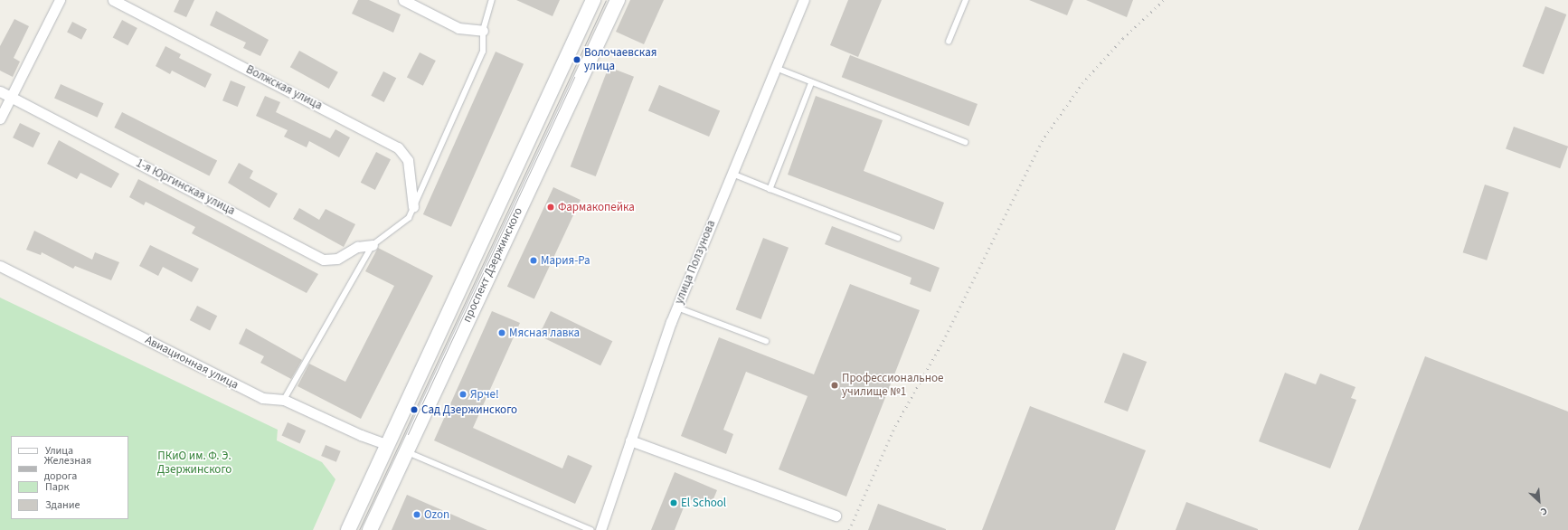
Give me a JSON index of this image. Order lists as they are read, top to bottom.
{
  "streets": {
    "main road": ["проспект Дзержинского"],
    "street": [
      "Волжская улица",
      "1-я Юргинская улица",
      "улица Ползунова",
      "Авиационная улица"
    ]
  },
  "crossings": [
    ["проспект Дзержинского", "Авиационная улица"]
  ],
  "parks": ["ПКиО им. Ф. Э. Дзержинского"],
  "places": [
    "Волочаевская улица",
    "Фармакопейка",
    "Мария-Ра",
    "Мясная лавка",
    "Профессиональное училище №1",
    "Ярче!",
    "Сад Дзержинского",
    "El School",
    "Ozon"
  ],
  "legend": [
    "Улица",
    "Железная дорога",
    "Парк",
    "Здание"
  ],
  "north": "bottom right"
}
